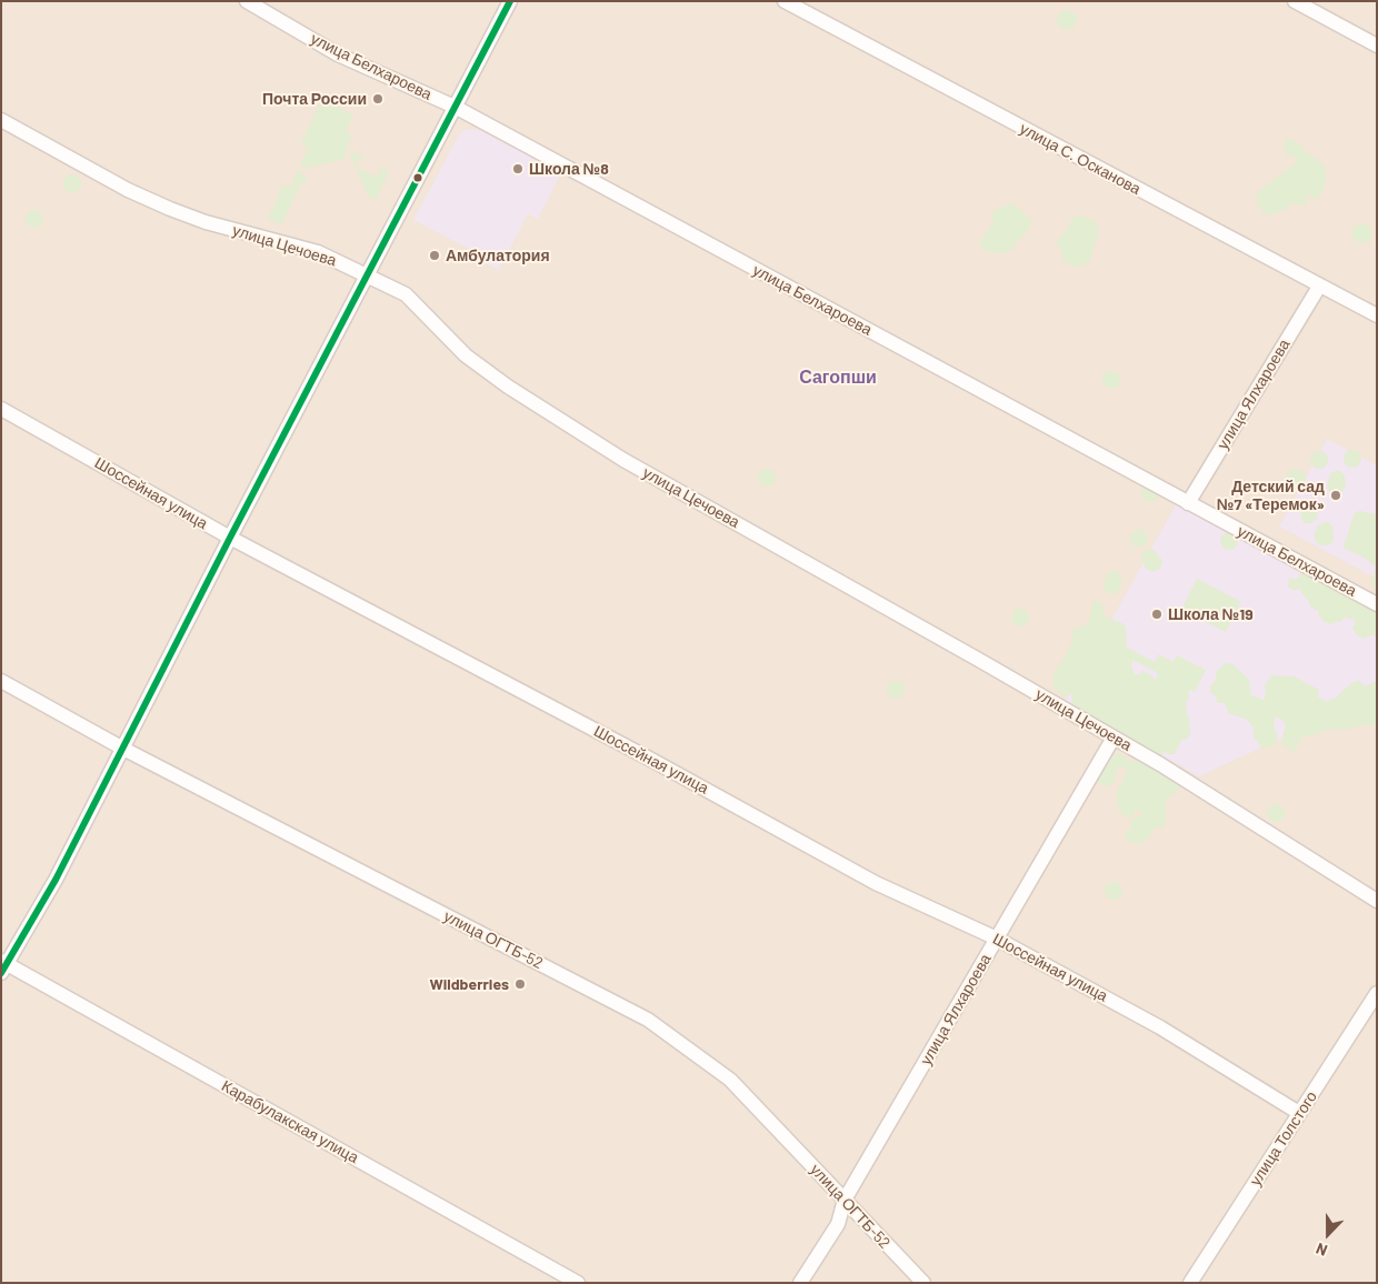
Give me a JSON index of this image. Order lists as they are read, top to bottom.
{
  "streets": {
    "street": [
      "улица Белхароева",
      "улица С. Осканова",
      "улица Цечоева",
      "улица Ялхароева",
      "Шоссейная улица",
      "улица ОГТБ-52",
      "Карабулакская улица",
      "улица Толстого"
    ]
  },
  "crossings": [
    ["улица Белхароева", "улица Ялхароева"],
    ["улица С. Осканова", "улица Ялхароева"],
    ["улица Цечоева", "улица Ялхароева"],
    ["улица Ялхароева", "Шоссейная улица"],
    ["улица Ялхароева", "улица ОГТБ-52"],
    ["Шоссейная улица", "улица Толстого"]
  ],
  "districts": ["Сагопши"],
  "places": [
    "Почта России",
    "Школа №8",
    "Амбулатория",
    "Детский сад №7 «Теремок»",
    "Школа №19",
    "Wildberries"
  ],
  "north": "bottom"
}
